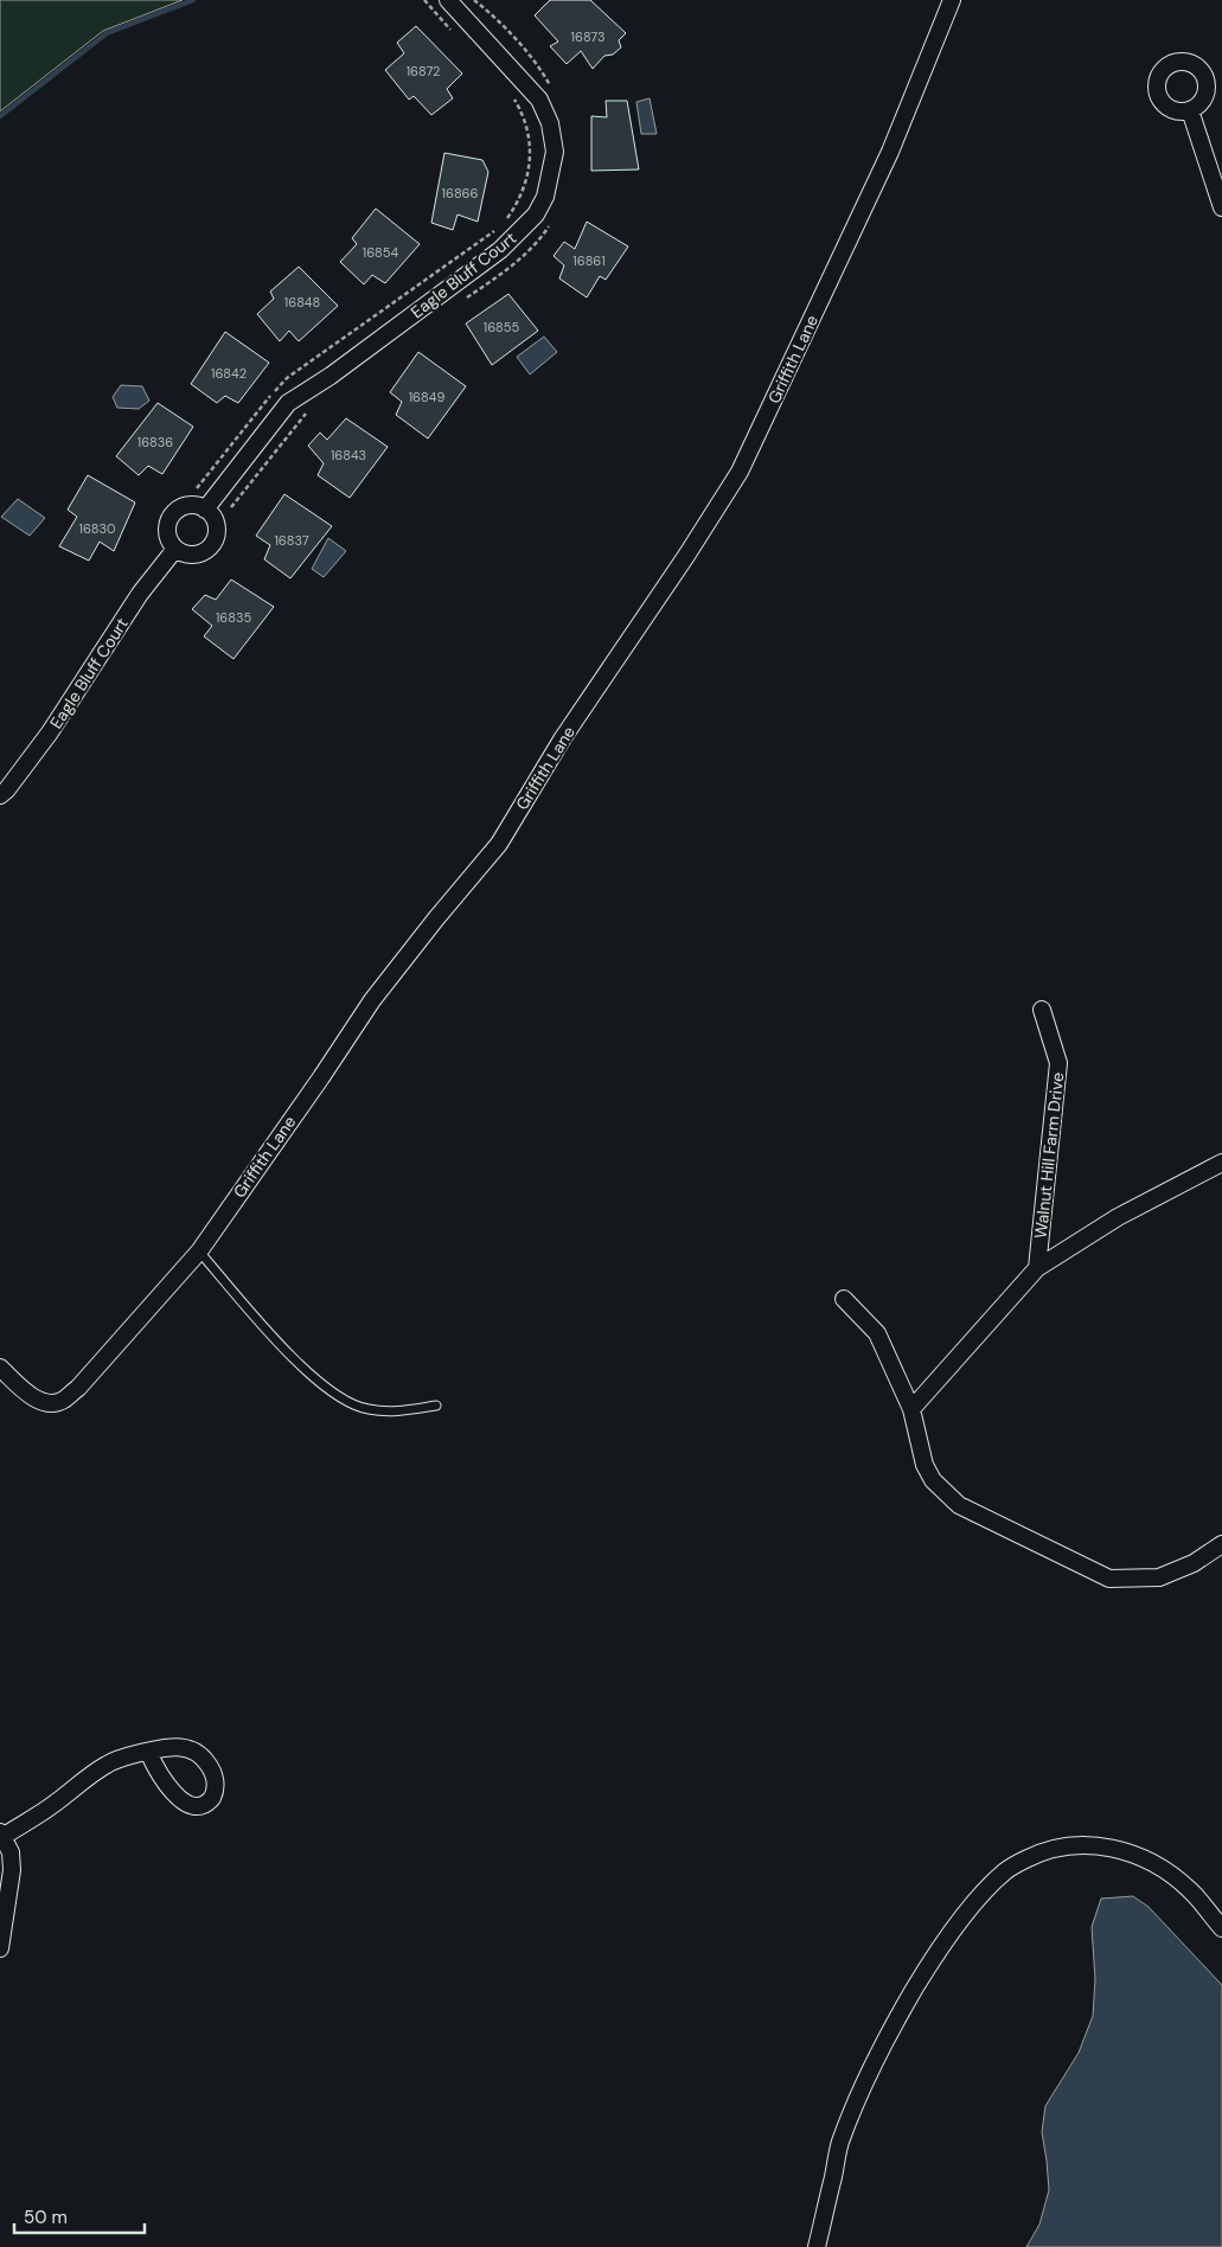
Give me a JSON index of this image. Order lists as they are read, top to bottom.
{
  "streets": {
    "street": ["Eagle Bluff Court", "Griffith Lane", "Walnut Hill Farm Drive"]
  },
  "house_numbers": [
    "16873",
    "16872",
    "16866",
    "16854",
    "16861",
    "16848",
    "16855",
    "16842",
    "16849",
    "16836",
    "16843",
    "16830",
    "16837",
    "16835"
  ],
  "scale_bar": "50 m"
}
